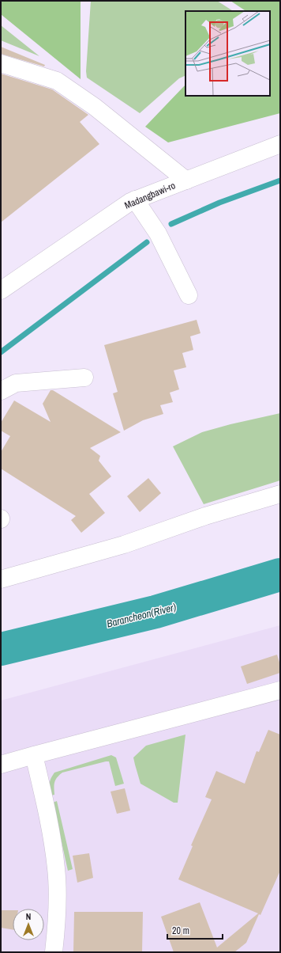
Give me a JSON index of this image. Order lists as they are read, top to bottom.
{
  "streets": {
    "street": ["Madangbawi-ro"]
  },
  "water": ["Barancheon(River)"],
  "scale_bar": "20 m",
  "north": "top"
}
